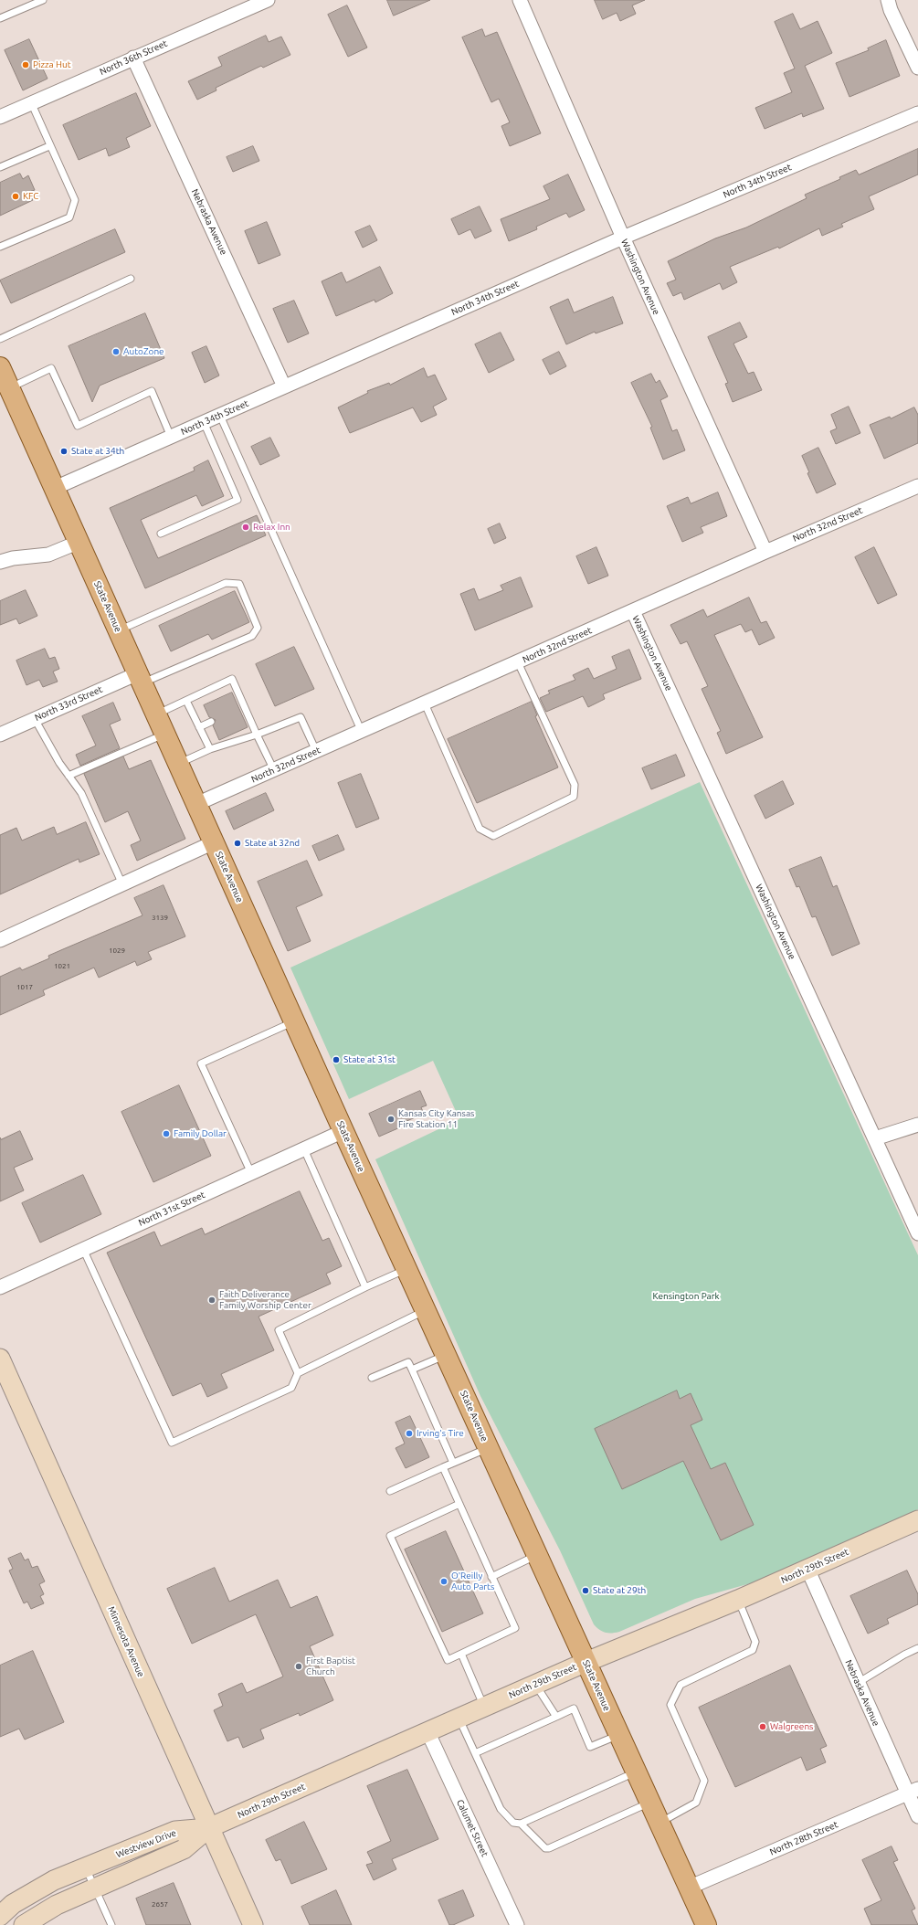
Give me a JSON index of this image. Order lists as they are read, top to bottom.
{
  "streets": {
    "main road": [
      "State Avenue",
      "North 29th Street",
      "Minnesota Avenue",
      "Westview Drive"
    ],
    "street": [
      "North 36th Street",
      "North 34th Street",
      "Nebraska Avenue",
      "Washington Avenue",
      "North 32nd Street",
      "North 33rd Street",
      "North 31st Street",
      "Calumet Street",
      "North 28th Street"
    ]
  },
  "crossings": [
    ["North 36th Street", "Nebraska Avenue"],
    ["North 34th Street", "Nebraska Avenue"],
    ["North 34th Street", "Washington Avenue"],
    ["North 34th Street", "State Avenue"],
    ["Nebraska Avenue", "North 29th Street"],
    ["Nebraska Avenue", "North 28th Street"],
    ["Washington Avenue", "North 32nd Street"],
    ["North 32nd Street", "State Avenue"],
    ["State Avenue", "North 33rd Street"],
    ["State Avenue", "North 31st Street"],
    ["State Avenue", "North 29th Street"],
    ["State Avenue", "North 28th Street"],
    ["North 29th Street", "Minnesota Avenue"],
    ["North 29th Street", "Calumet Street"],
    ["North 29th Street", "Westview Drive"],
    ["Minnesota Avenue", "Westview Drive"]
  ],
  "parks": ["Kensington Park"],
  "places": [
    "Pizza Hut",
    "KFC",
    "AutoZone",
    "State at 34th",
    "Relax Inn",
    "State at 32nd",
    "State at 31st",
    "Kansas City Kansas Fire Station 11",
    "Family Dollar",
    "Faith Deliverance Family Worship Center",
    "Irving's Tire",
    "O'Reilly Auto Parts",
    "State at 29th",
    "First Baptist Church",
    "Walgreens"
  ],
  "house_numbers": [
    "3139",
    "1029",
    "1021",
    "1017",
    "2657"
  ]
}
